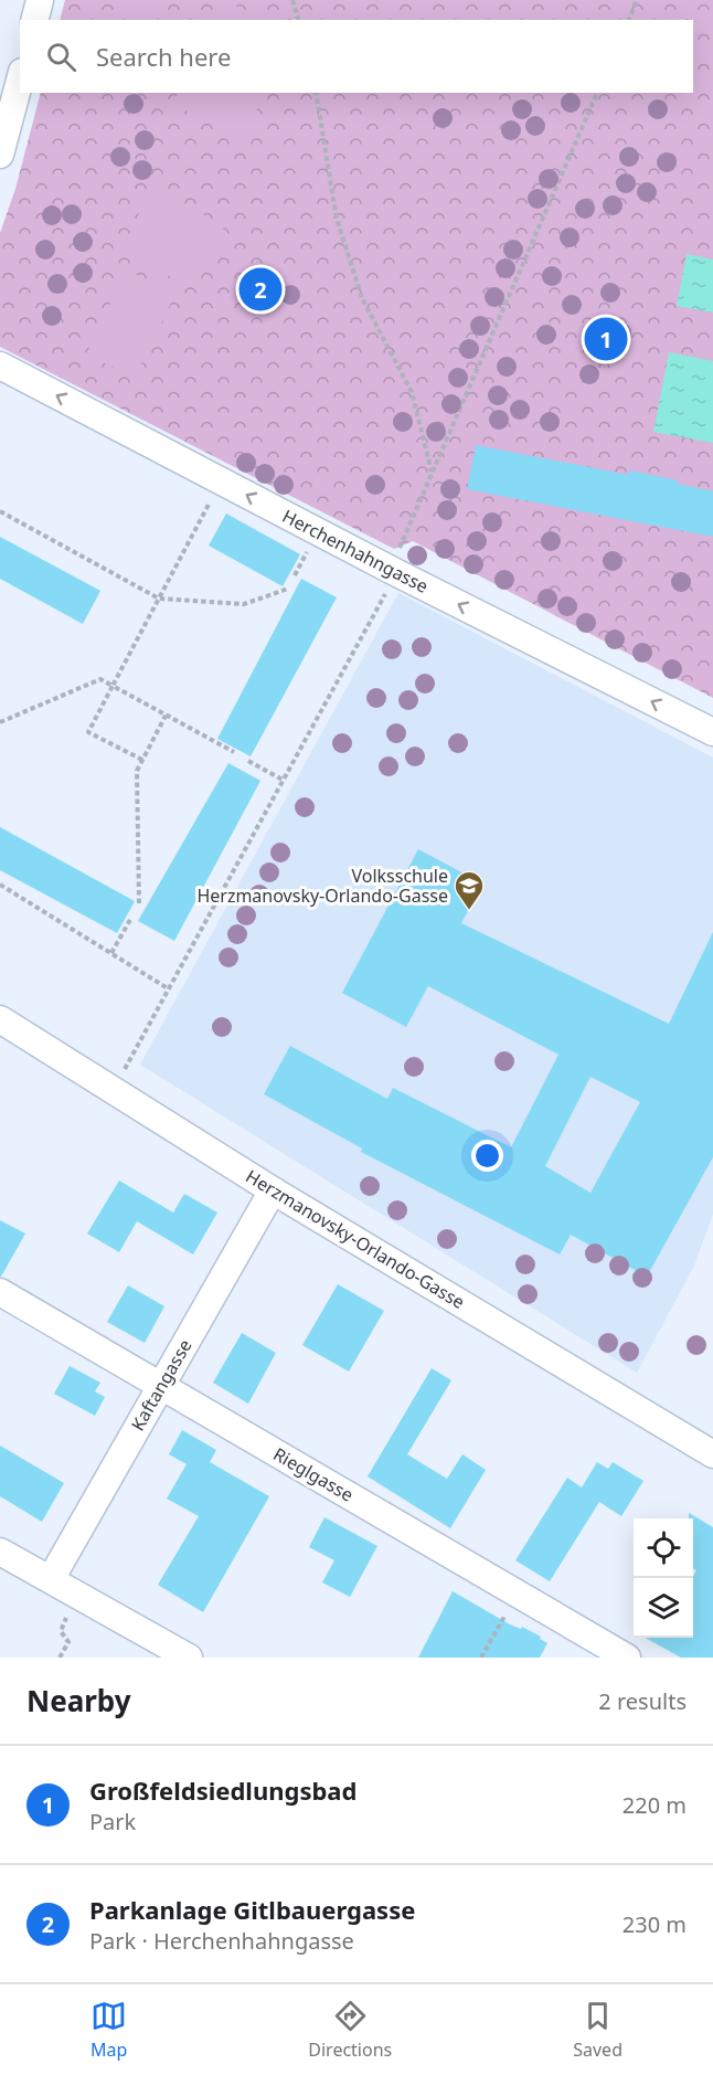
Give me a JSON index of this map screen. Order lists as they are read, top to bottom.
{
  "streets": {
    "street": [
      "Herchenhahngasse",
      "Herzmanovsky-Orlando-Gasse",
      "Kaftangasse",
      "Rieglgasse"
    ]
  },
  "crossings": [
    ["Herzmanovsky-Orlando-Gasse", "Kaftangasse"],
    ["Kaftangasse", "Rieglgasse"]
  ],
  "one_way": ["Herchenhahngasse"],
  "places": {
    "school or university": ["Volksschule Herzmanovsky-Orlando-Gasse"]
  },
  "page": {
    "search": "Search here",
    "pins": ["2", "1"],
    "heading": ["Nearby", "2 results"],
    "list": [
      {
        "mark": "1",
        "name": "Großfeldsiedlungsbad",
        "note": "Park",
        "value": "220 m"
      },
      {
        "mark": "2",
        "name": "Parkanlage Gitlbauergasse",
        "note": "Park · Herchenhahngasse",
        "value": "230 m"
      }
    ],
    "nav": ["Map", "Directions", "Saved"]
  }
}
